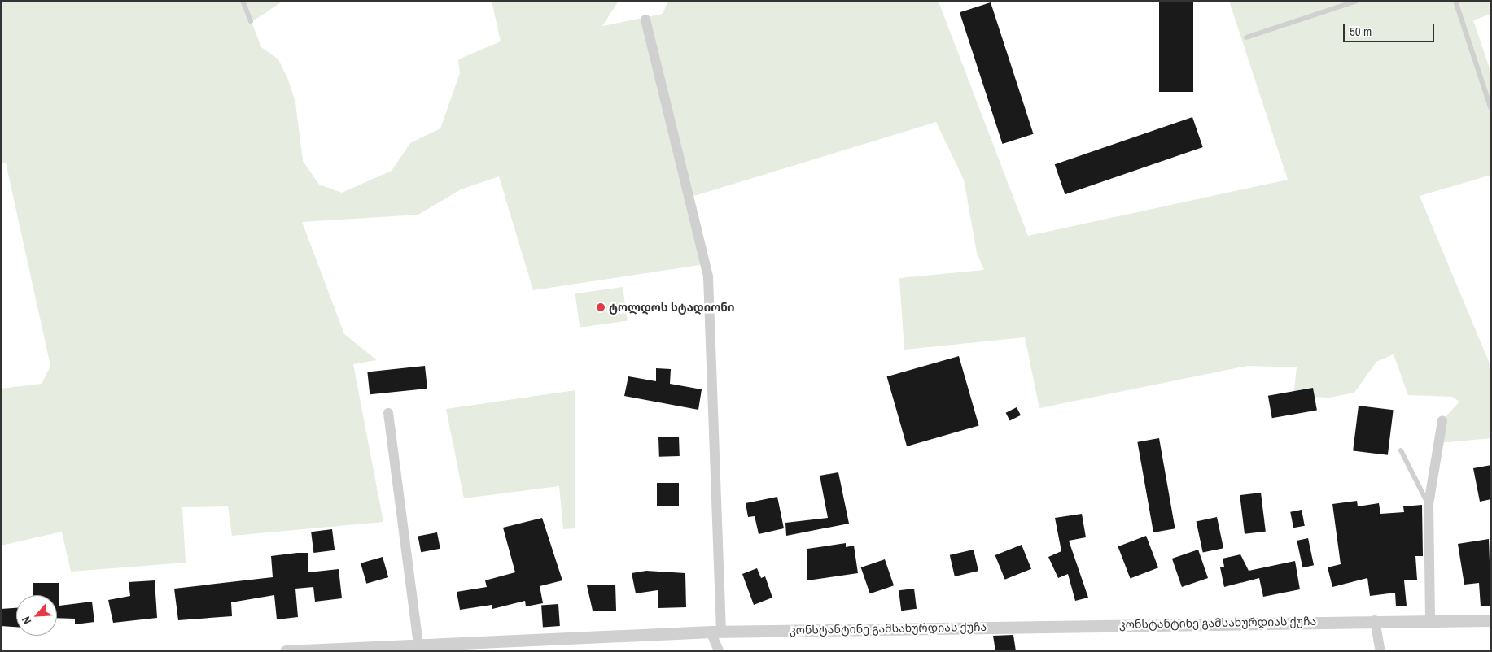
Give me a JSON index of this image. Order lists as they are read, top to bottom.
{
  "streets": {
    "street": ["კონსტანტინე გამსახურდიას ქუჩა"]
  },
  "places": ["ტოლდოს სტადიონი"],
  "scale_bar": "50 m",
  "north": "bottom left"
}
